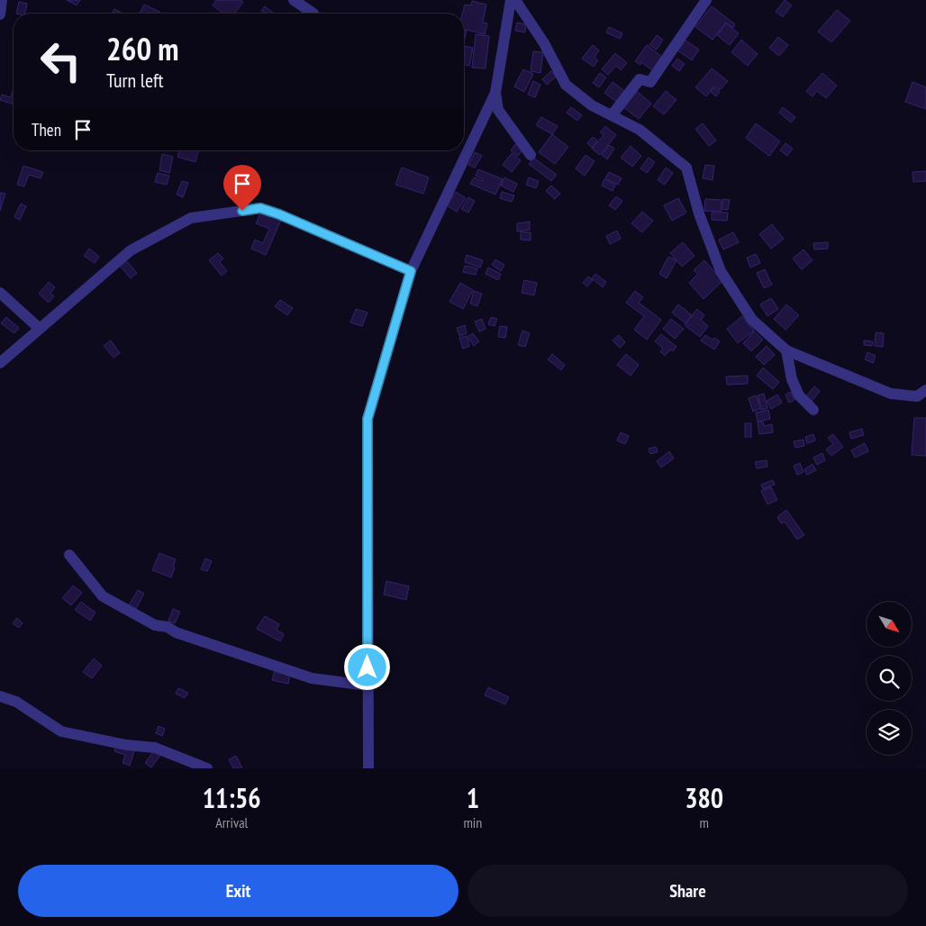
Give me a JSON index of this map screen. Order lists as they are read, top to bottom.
{
  "north": "bottom right",
  "page": {
    "turn": ["260 m", "Turn left"],
    "then": "Then",
    "eta": [
      "11:56",
      "Arrival",
      "1",
      "min",
      "380",
      "m"
    ],
    "buttons": ["Exit", "Share"]
  }
}
